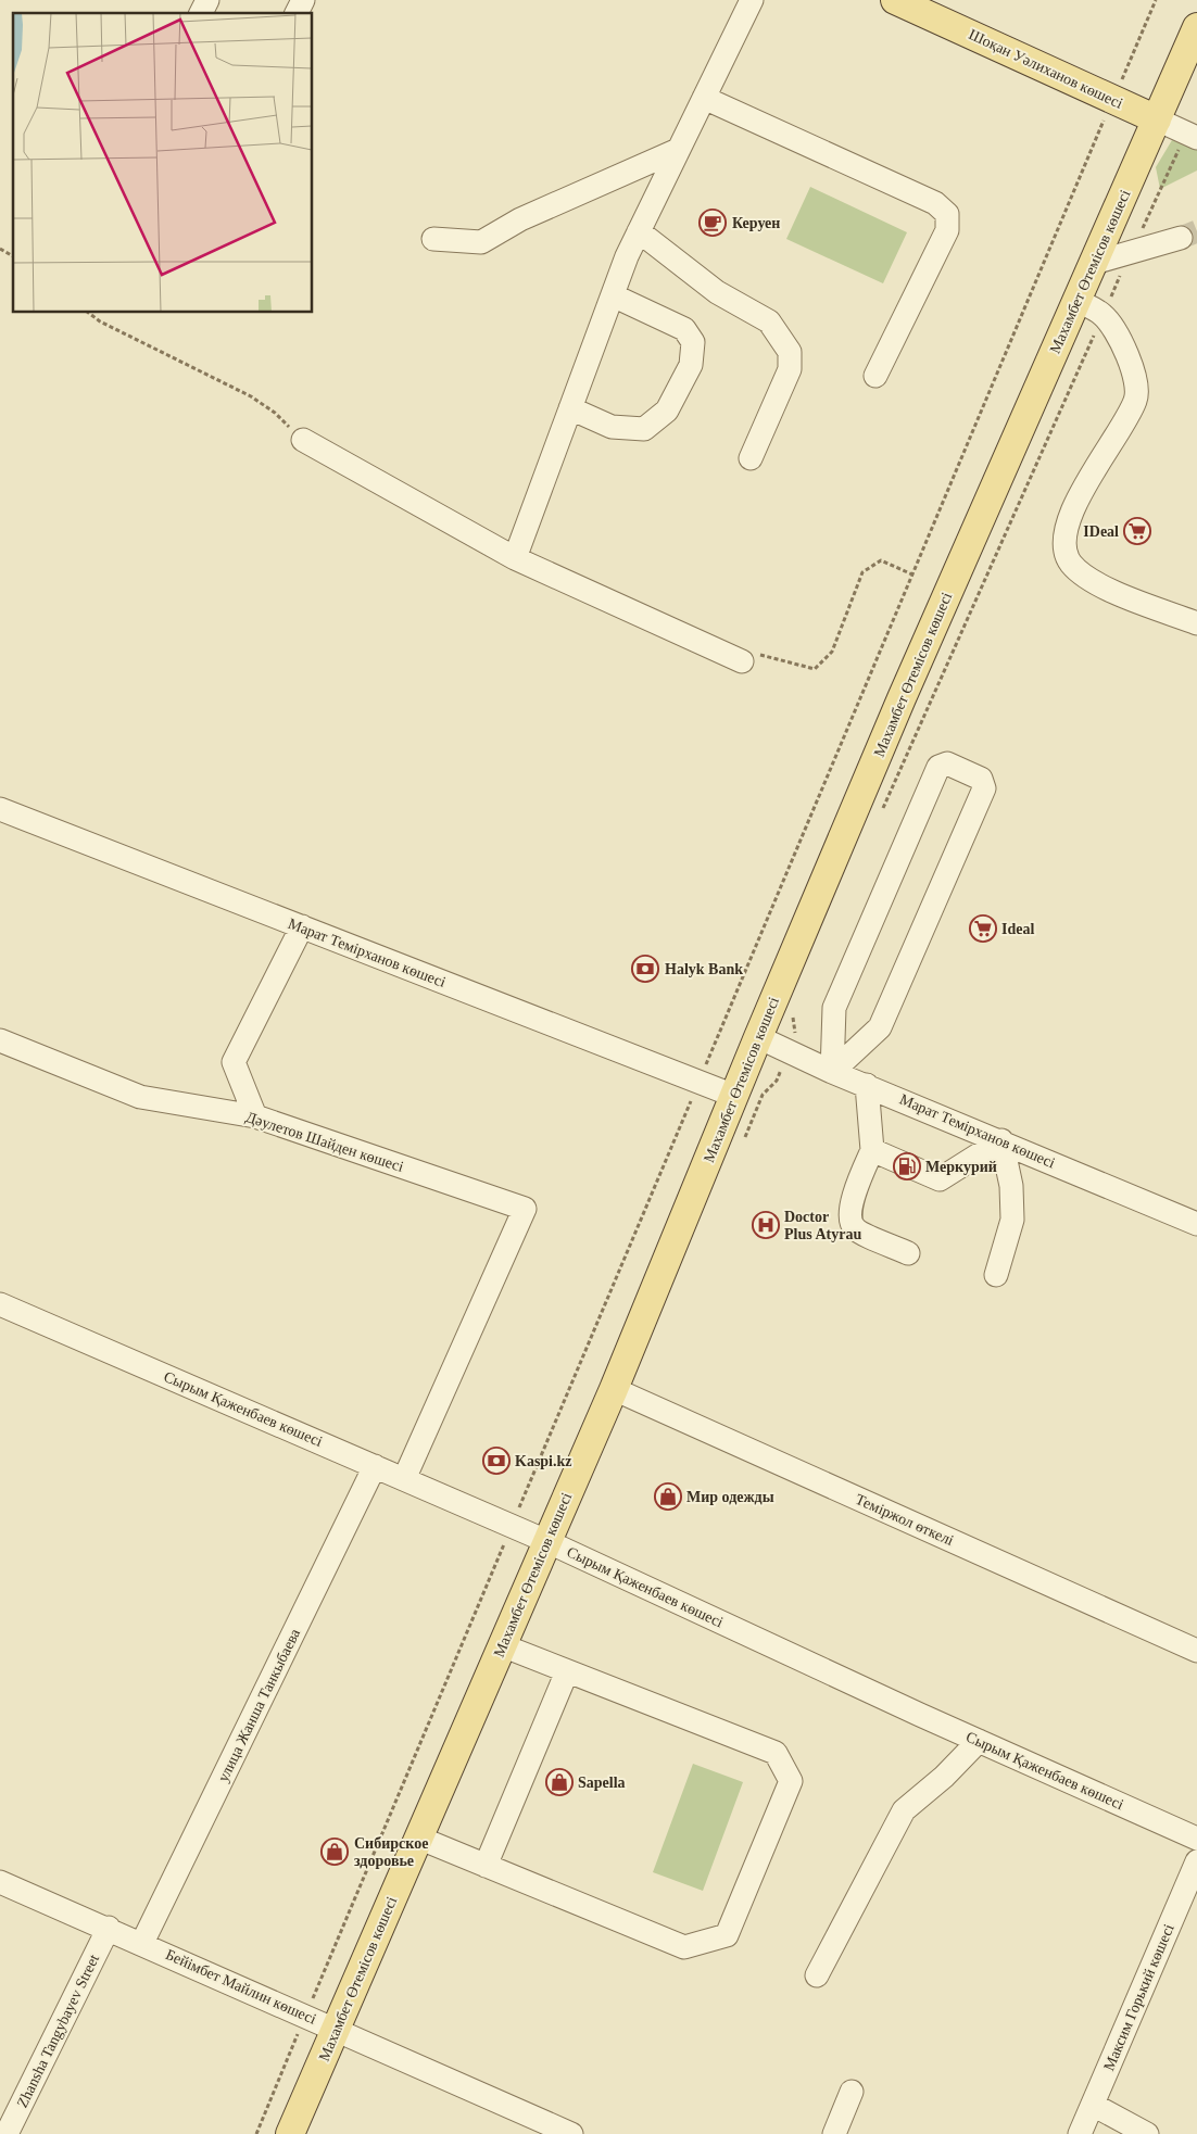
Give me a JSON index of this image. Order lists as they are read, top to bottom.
{
  "streets": {
    "main road": ["Шоқан Уәлиханов көшесі", "Махамбет Өтемісов көшесі"],
    "street": [
      "Марат Темірханов көшесі",
      "Дәулетов Шайден көшесі",
      "Сырым Қаженбаев көшесі",
      "Теміржол өткелі",
      "улица Жанша Танкыбаева",
      "Бейімбет Майлин көшесі",
      "Максим Горький көшесі",
      "Zhansha Tangybayev Street"
    ]
  },
  "crossings": [
    ["Шоқан Уәлиханов көшесі", "Махамбет Өтемісов көшесі"],
    ["Махамбет Өтемісов көшесі", "Марат Темірханов көшесі"],
    ["Махамбет Өтемісов көшесі", "Сырым Қаженбаев көшесі"],
    ["Махамбет Өтемісов көшесі", "Теміржол өткелі"],
    ["Махамбет Өтемісов көшесі", "Бейімбет Майлин көшесі"],
    ["Дәулетов Шайден көшесі", "Сырым Қаженбаев көшесі"],
    ["Сырым Қаженбаев көшесі", "улица Жанша Танкыбаева"],
    ["улица Жанша Танкыбаева", "Бейімбет Майлин көшесі"],
    ["Бейімбет Майлин көшесі", "Zhansha Tangybayev Street"]
  ],
  "places": {
    "cafe": ["Керуен"],
    "supermarket": ["IDeal", "Ideal"],
    "bank": ["Halyk Bank", "Kaspi.kz"],
    "fuel station": ["Меркурий"],
    "hospital": ["Doctor Plus Atyrau"],
    "shop": ["Мир одежды", "Sapella", "Сибирское здоровье"]
  }
}
